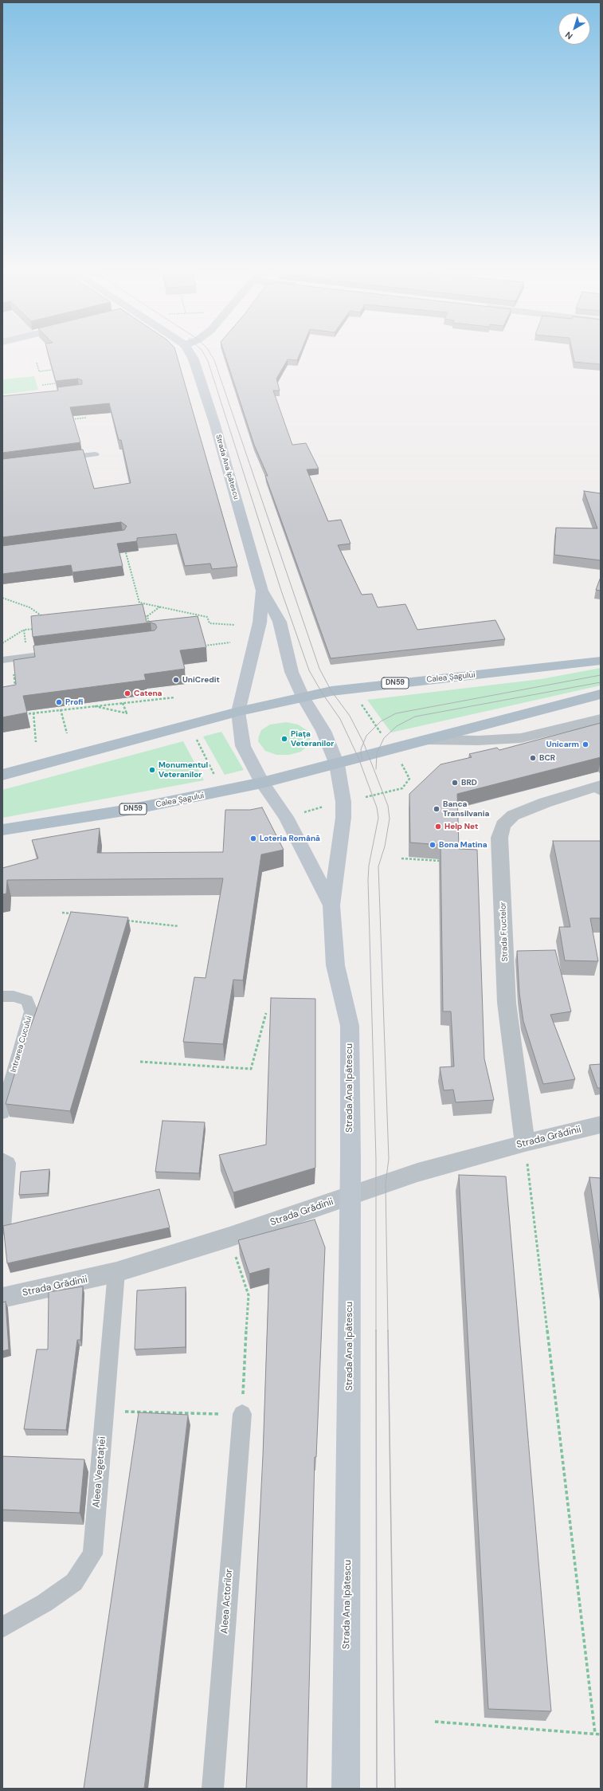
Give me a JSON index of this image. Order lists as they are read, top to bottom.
{
  "streets": {
    "main road": ["Calea Șagului", "DN59"],
    "street": ["Strada Ana Ipătescu", "Strada Fructelor", "Strada Grădinii"],
    "lane": ["Intrarea Cucului", "Aleea Vegetației", "Aleea Actorilor"]
  },
  "crossings": [
    ["Strada Ana Ipătescu", "Calea Șagului"],
    ["Strada Ana Ipătescu", "DN59"],
    ["Strada Ana Ipătescu", "Strada Grădinii"],
    ["Calea Șagului", "DN59"],
    ["Strada Fructelor", "Strada Grădinii"],
    ["Strada Grădinii", "Aleea Vegetației"]
  ],
  "places": [
    "UniCredit",
    "Catena",
    "Profi",
    "Piața Veteranilor",
    "Unicarm",
    "BCR",
    "Monumentul Veteranilor",
    "BRD",
    "Banca Transilvania",
    "Help Net",
    "Loteria Română",
    "Bona Matina"
  ],
  "north": "bottom left"
}
